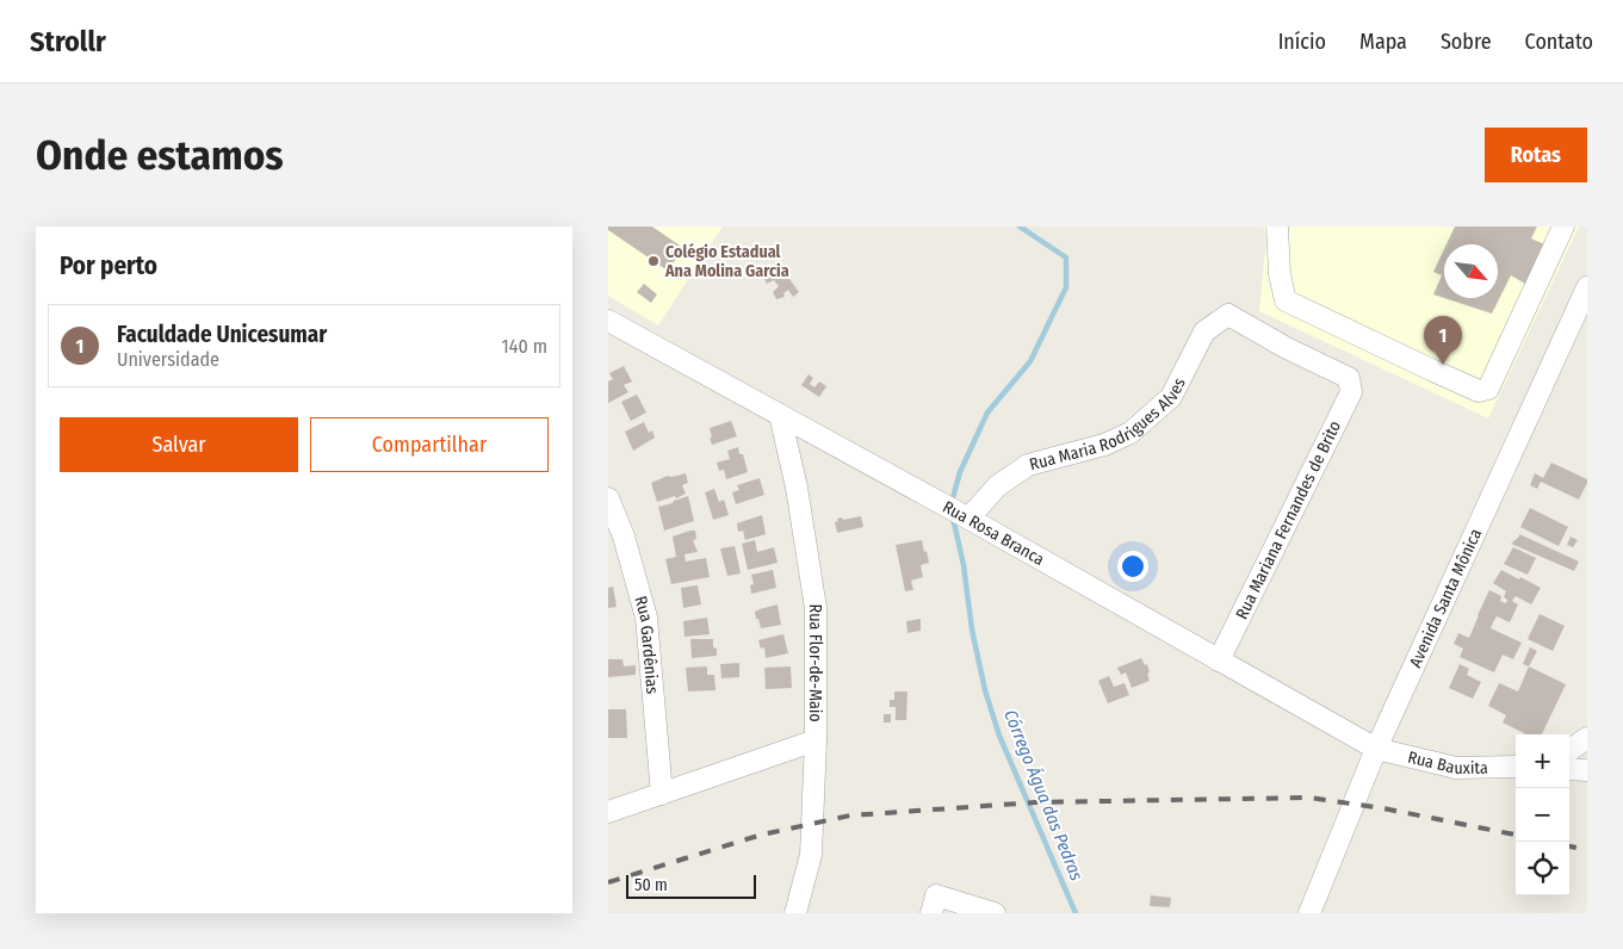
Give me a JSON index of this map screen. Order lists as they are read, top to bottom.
{
  "streets": {
    "street": [
      "Rua Maria Rodrigues Alves",
      "Rua Mariana Fernandes de Brito",
      "Rua Rosa Branca",
      "Avenida Santa Mônica",
      "Rua Gardênias",
      "Rua Flor-de-Maio",
      "Rua Bauxita"
    ]
  },
  "crossings": [
    ["Rua Maria Rodrigues Alves", "Rua Mariana Fernandes de Brito"],
    ["Rua Maria Rodrigues Alves", "Rua Rosa Branca"],
    ["Rua Mariana Fernandes de Brito", "Rua Rosa Branca"],
    ["Rua Rosa Branca", "Avenida Santa Mônica"],
    ["Rua Rosa Branca", "Rua Flor-de-Maio"],
    ["Rua Rosa Branca", "Rua Bauxita"],
    ["Avenida Santa Mônica", "Rua Bauxita"]
  ],
  "water": ["Córrego Água das Pedras"],
  "places": ["Colégio Estadual Ana Molina Garcia"],
  "scale_bar": "50 m",
  "north": "bottom right",
  "page": {
    "header": "Strollr",
    "nav": [
      "Início",
      "Mapa",
      "Sobre",
      "Contato"
    ],
    "buttons": [
      "Rotas",
      ["Salvar", "Compartilhar"]
    ],
    "title": "Onde estamos",
    "heading": "Por perto",
    "list": [
      {
        "mark": "1",
        "name": "Faculdade Unicesumar",
        "note": "Universidade",
        "value": "140 m"
      }
    ],
    "pins": "1",
    "map_buttons": ["+", "−"],
    "scale": "50 m"
  }
}
